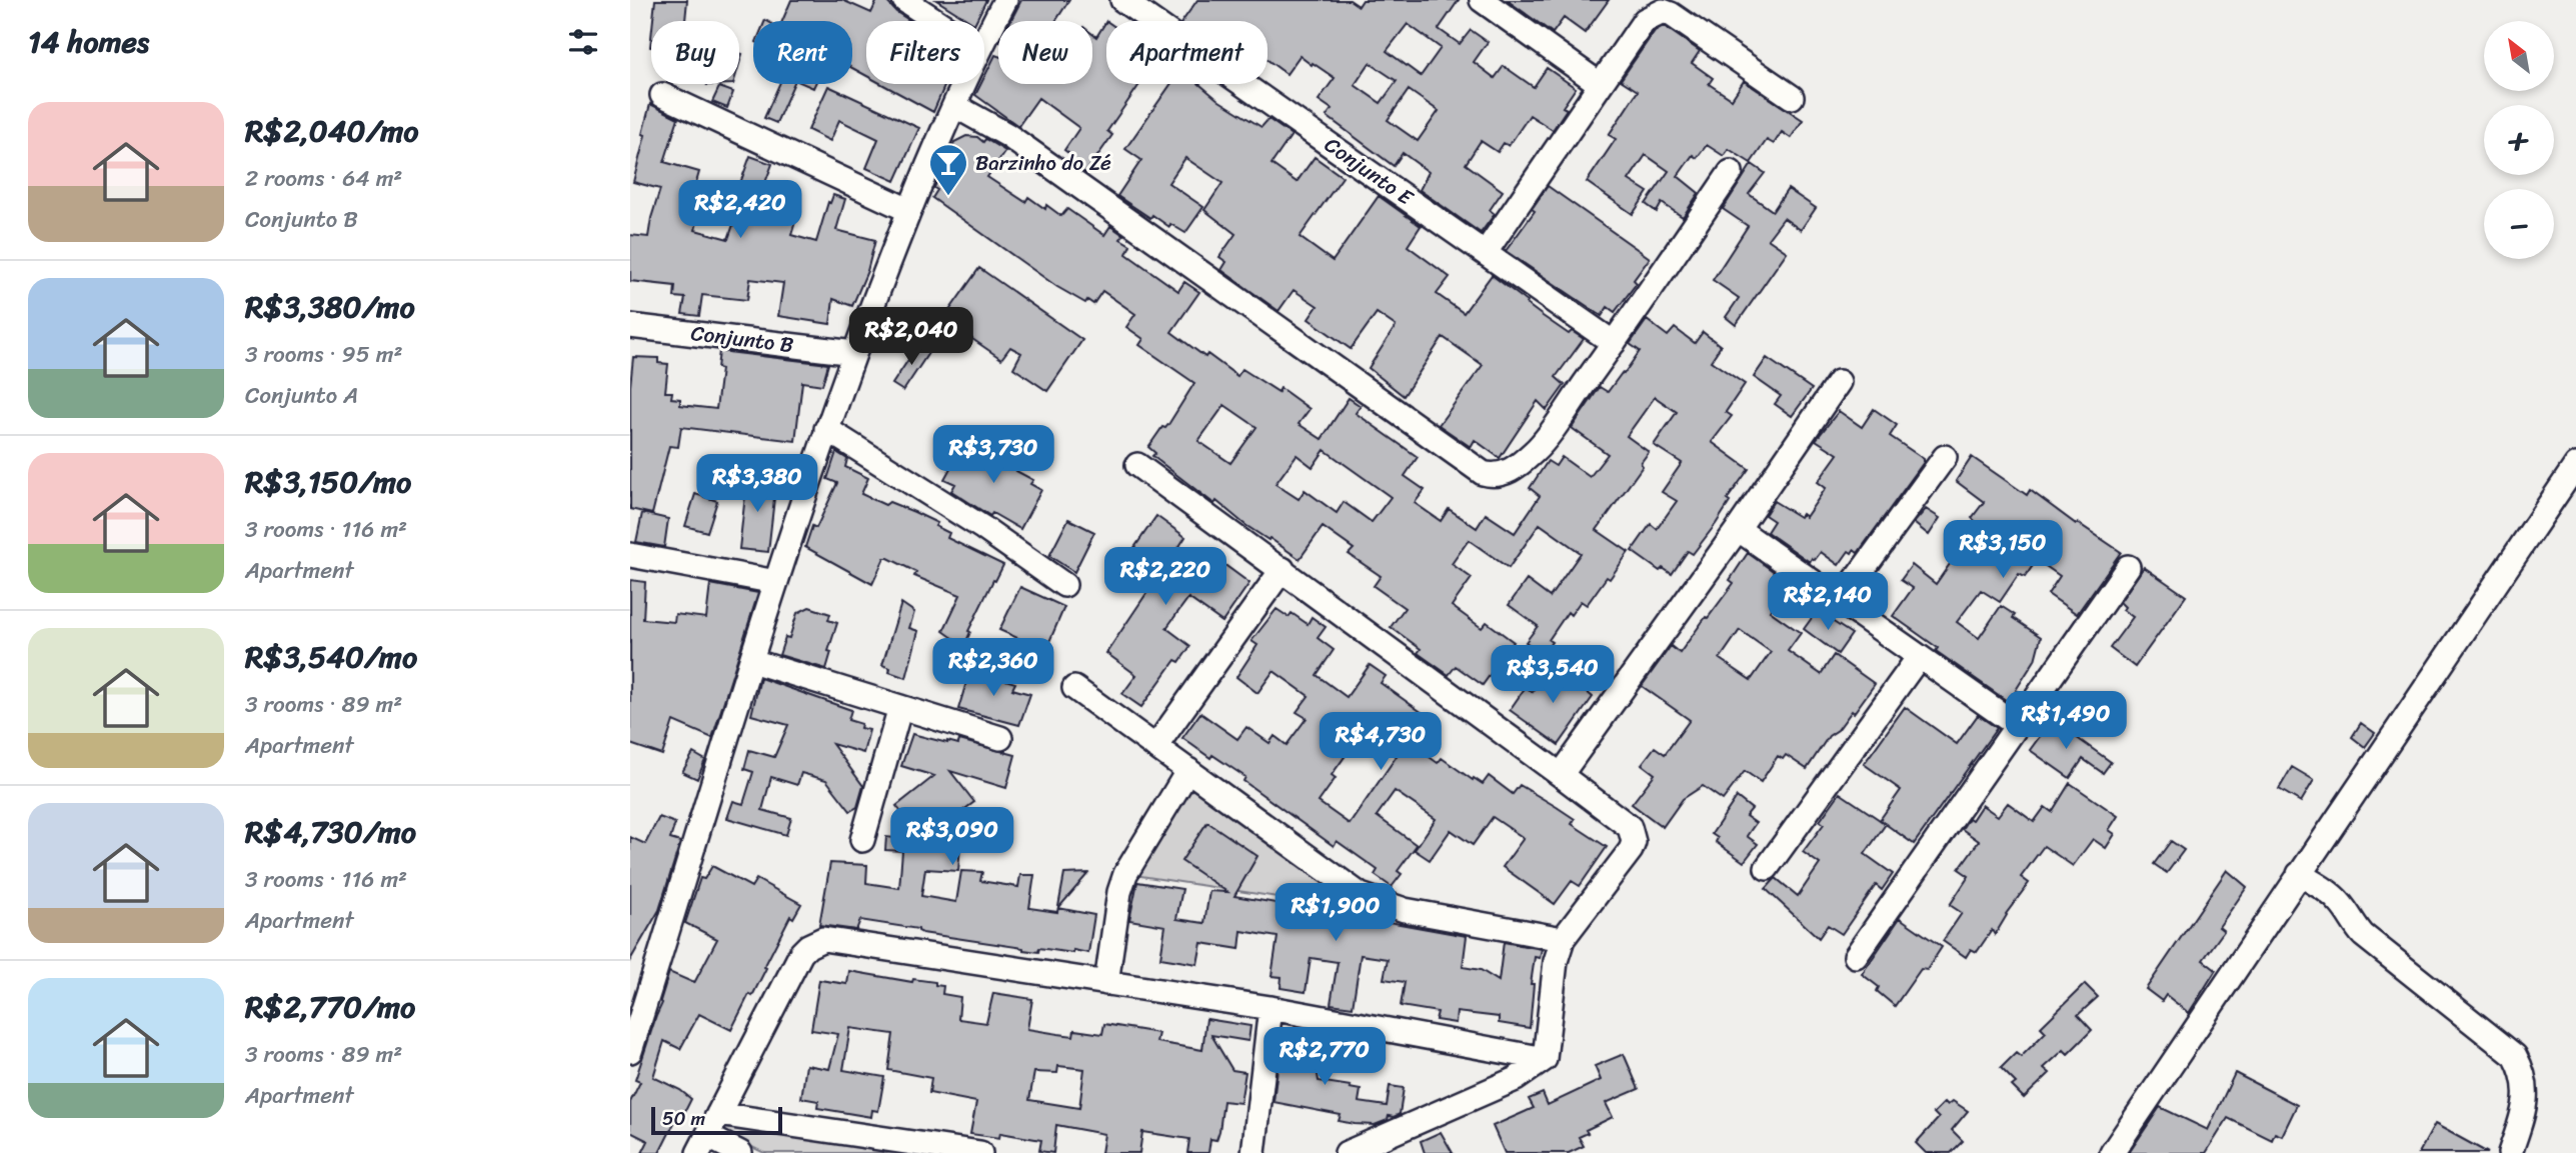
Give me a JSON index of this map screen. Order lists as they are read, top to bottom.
{
  "streets": {
    "street": ["Conjunto E", "Conjunto B"]
  },
  "places": {
    "bar": ["Barzinho do Zé"]
  },
  "scale_bar": "50 m",
  "north": "top left",
  "page": {
    "heading": "14 homes",
    "map_buttons": ["+", "−"],
    "chip": [
      "Buy",
      "Rent",
      "Filters",
      "New",
      "Apartment"
    ],
    "list": [
      {
        "name": "R$2,040/mo",
        "note": "2 rooms · 64 m² · Conjunto B"
      },
      {
        "name": "R$3,380/mo",
        "note": "3 rooms · 95 m² · Conjunto A"
      },
      {
        "name": "R$3,150/mo",
        "note": "3 rooms · 116 m² · Apartment"
      },
      {
        "name": "R$3,540/mo",
        "note": "3 rooms · 89 m² · Apartment"
      },
      {
        "name": "R$4,730/mo",
        "note": "3 rooms · 116 m² · Apartment"
      },
      {
        "name": "R$2,770/mo",
        "note": "3 rooms · 89 m² · Apartment"
      }
    ],
    "price": [
      "R$2,420",
      "R$2,040",
      "R$3,730",
      "R$3,380",
      "R$3,150",
      "R$2,220",
      "R$2,140",
      "R$2,360",
      "R$3,540",
      "R$1,490",
      "R$4,730",
      "R$3,090",
      "R$1,900",
      "R$2,770"
    ],
    "scale": "50 m"
  }
}
